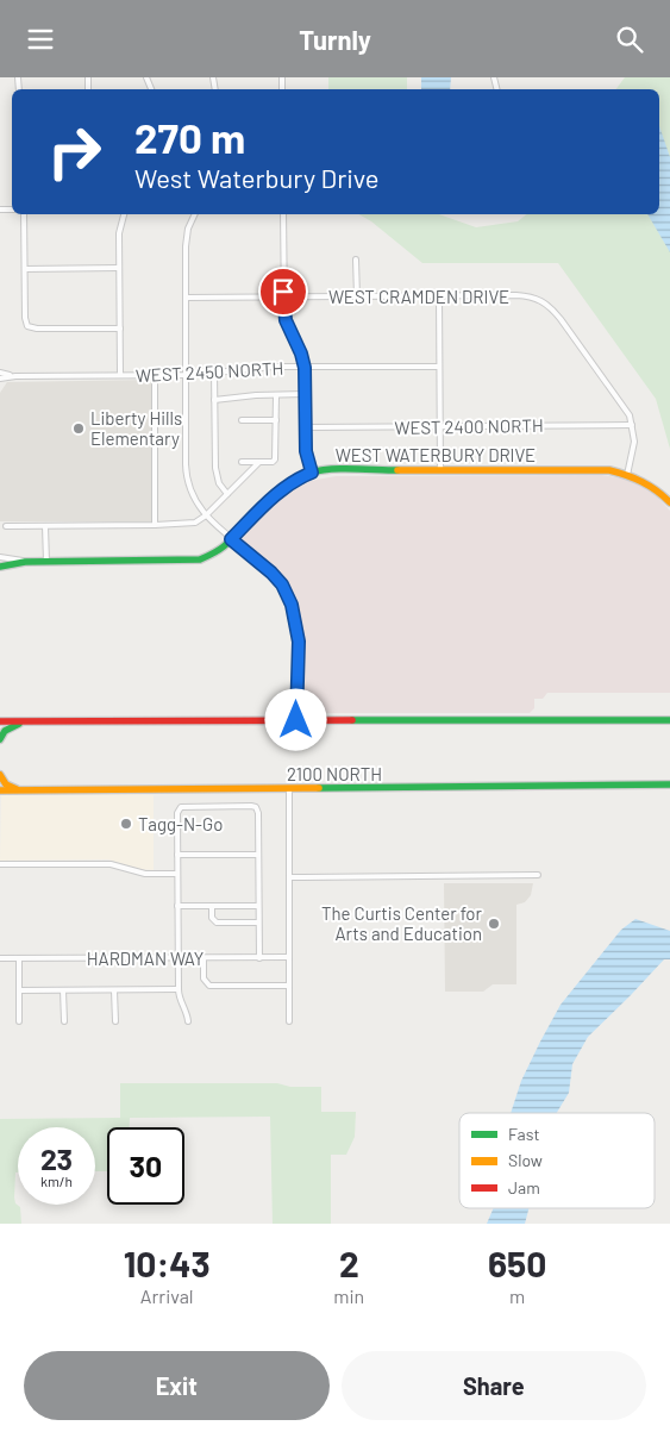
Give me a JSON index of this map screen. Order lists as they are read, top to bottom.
{
  "streets": {
    "main road": ["WEST WATERBURY DRIVE", "2100 NORTH"],
    "street": [
      "WEST CRAMDEN DRIVE",
      "WEST 2450 NORTH",
      "WEST 2400 NORTH",
      "HARDMAN WAY"
    ]
  },
  "crossings": [
    ["WEST CRAMDEN DRIVE", "WEST 2400 NORTH"]
  ],
  "places": ["Liberty Hills Elementary", "Tagg-N-Go", "The Curtis Center for Arts and Education"],
  "legend": ["Fast", "Slow", "Jam"],
  "page": {
    "header": "Turnly",
    "turn": ["270 m", "West Waterbury Drive"],
    "speed": "23 km/h",
    "limit": "30",
    "eta": [
      "10:43",
      "Arrival",
      "2",
      "min",
      "650",
      "m"
    ],
    "buttons": ["Exit", "Share"]
  }
}
